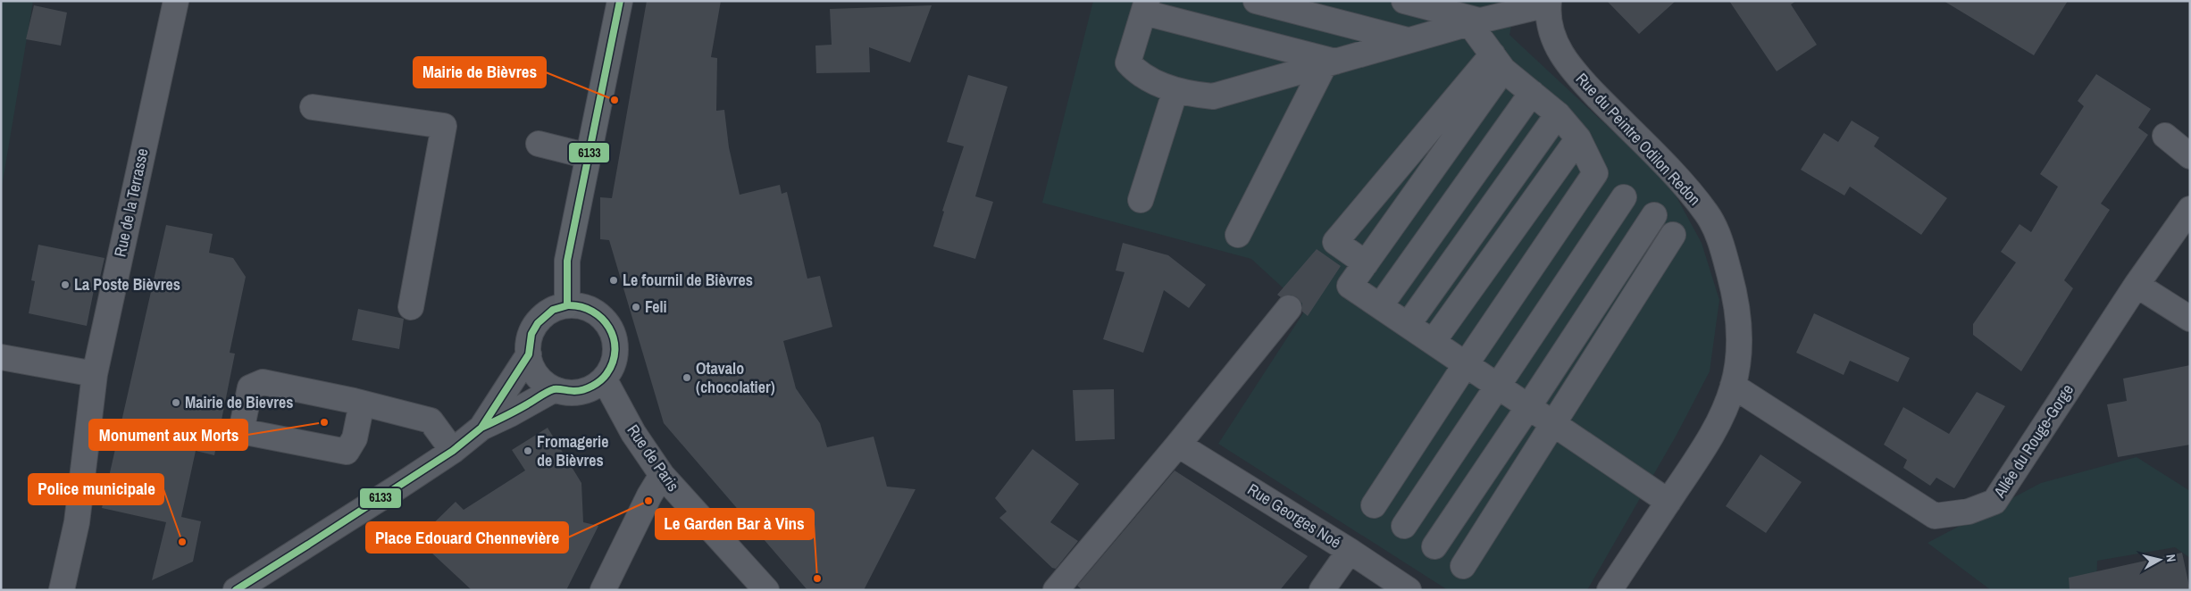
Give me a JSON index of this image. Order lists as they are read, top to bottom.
{
  "streets": {
    "street": [
      "Rue du Peintre Odilon Redon",
      "Rue de la Terrasse",
      "Allée du Rouge-Gorge",
      "Rue de Paris",
      "Rue Georges Noé"
    ]
  },
  "crossings": [
    ["Rue du Peintre Odilon Redon", "Allée du Rouge-Gorge"]
  ],
  "places": [
    "Mairie de Bièvres",
    "Le fournil de Bièvres",
    "La Poste Bièvres",
    "Feli",
    "Otavalo (chocolatier)",
    "Mairie de Bievres",
    "Monument aux Morts",
    "Fromagerie de Bièvres",
    "Place Edouard Chennevière",
    "Police municipale",
    "Le Garden Bar à Vins"
  ],
  "lines": ["transit line 6133"],
  "north": "right"
}
